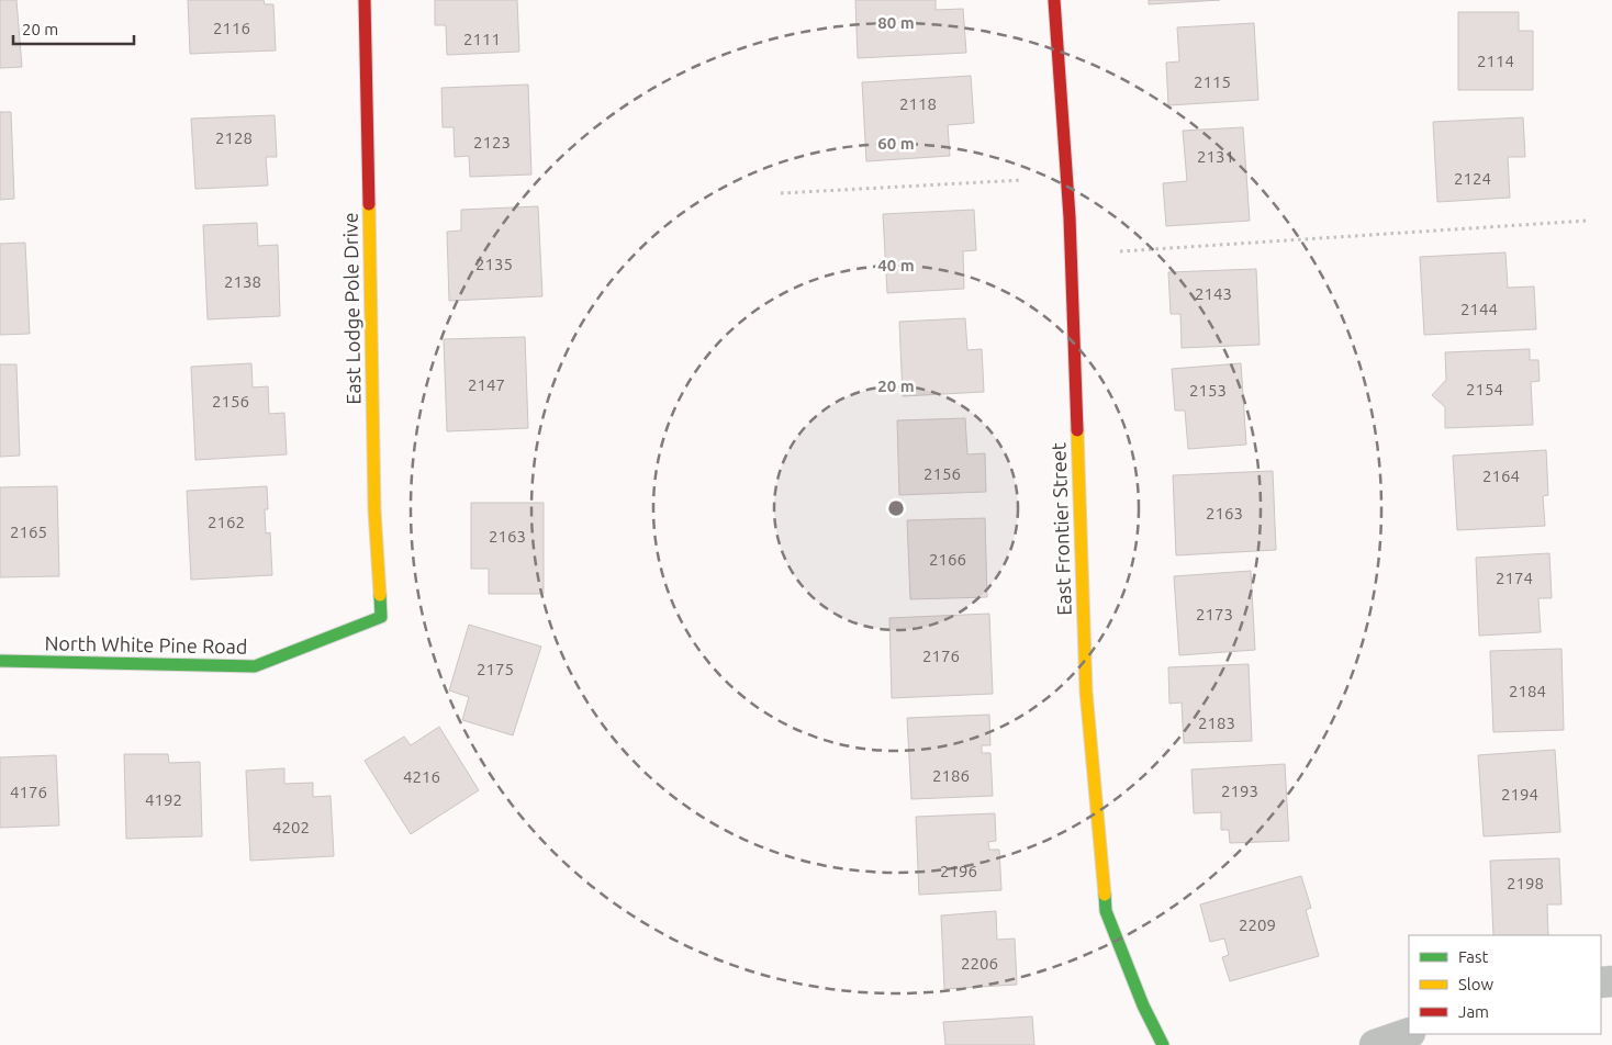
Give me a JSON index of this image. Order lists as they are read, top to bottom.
{
  "streets": {
    "street": ["East Lodge Pole Drive", "East Frontier Street", "North White Pine Road"]
  },
  "crossings": [
    ["East Lodge Pole Drive", "North White Pine Road"]
  ],
  "house_numbers": [
    "2116",
    "2111",
    "2114",
    "2115",
    "2118",
    "2128",
    "2123",
    "2131",
    "2124",
    "2135",
    "2138",
    "2143",
    "2144",
    "2147",
    "2154",
    "2153",
    "2156",
    "2156",
    "2164",
    "2163",
    "2162",
    "2165",
    "2163",
    "2166",
    "2174",
    "2173",
    "2176",
    "2175",
    "2184",
    "2183",
    "2186",
    "4216",
    "2193",
    "4176",
    "2194",
    "4192",
    "4202",
    "2196",
    "2198",
    "2209",
    "2206"
  ],
  "legend": ["Fast", "Slow", "Jam"],
  "scale_bar": "20 m",
  "rings": [
    "80 m",
    "60 m",
    "40 m",
    "20 m"
  ]
}
